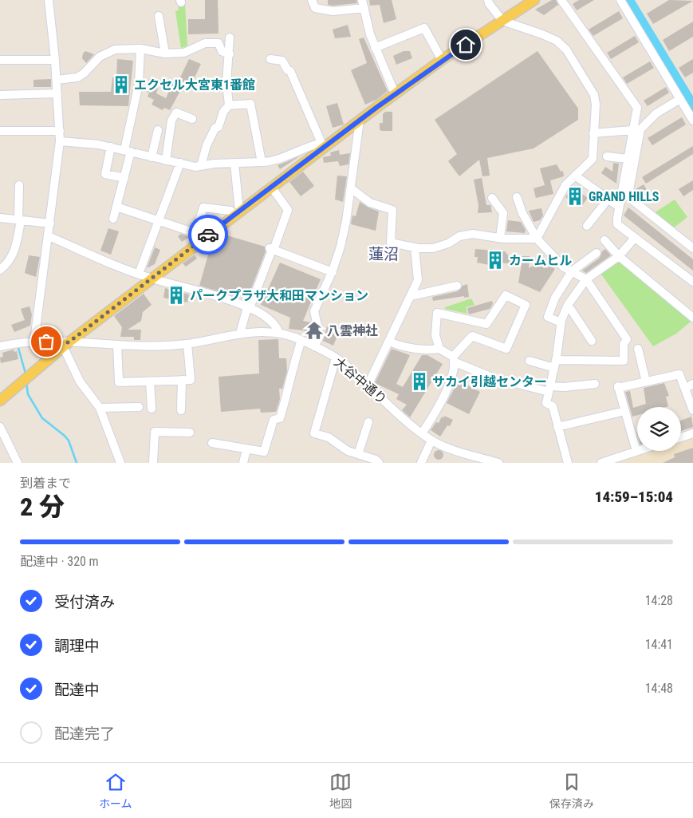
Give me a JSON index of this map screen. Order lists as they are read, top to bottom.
{
  "streets": {
    "street": ["大谷中通り"]
  },
  "districts": ["蓮沼"],
  "places": {
    "building": [
      "エクセル大宮東1番館",
      "GRAND HILLS",
      "カームヒル",
      "パークプラザ大和田マンション",
      "サカイ引越センター"
    ],
    "temple": ["八雲神社"]
  },
  "page": {
    "heading": ["2 分", "到着まで", "14:59–15:04"],
    "bar": "配達中 · 320 m",
    "list": [
      ["受付済み", "14:28"],
      ["調理中", "14:41"],
      ["配達中", "14:48"],
      "配達完了"
    ],
    "tabs": ["ホーム", "地図", "保存済み"]
  }
}
